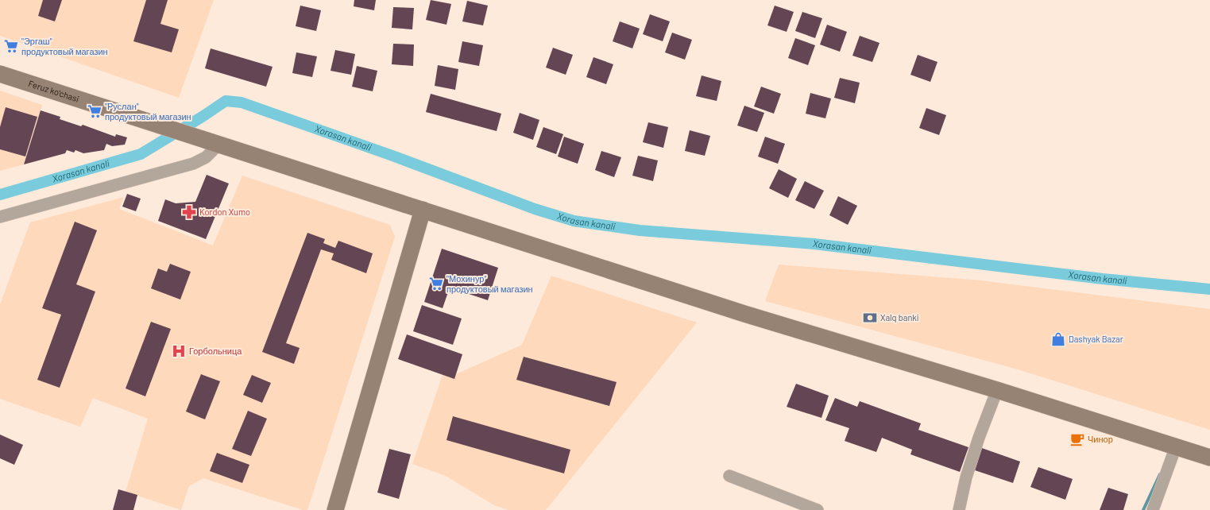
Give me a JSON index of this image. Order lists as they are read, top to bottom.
{
  "streets": {
    "main road": ["Feruz ko'chasi"]
  },
  "water": ["Xorasan kanali"],
  "places": {
    "supermarket": ["\"Эргаш\" продуктовый магазин", "\"Руслан\" продуктовый магазин", "\"Мохинур\" продуктовый магазин"],
    "pharmacy": ["Kordon Xumo"],
    "bank": ["Xalq banki"],
    "shop": ["Dashyak Bazar"],
    "hospital": ["Горбольница"],
    "cafe": ["Чинор"]
  }
}
